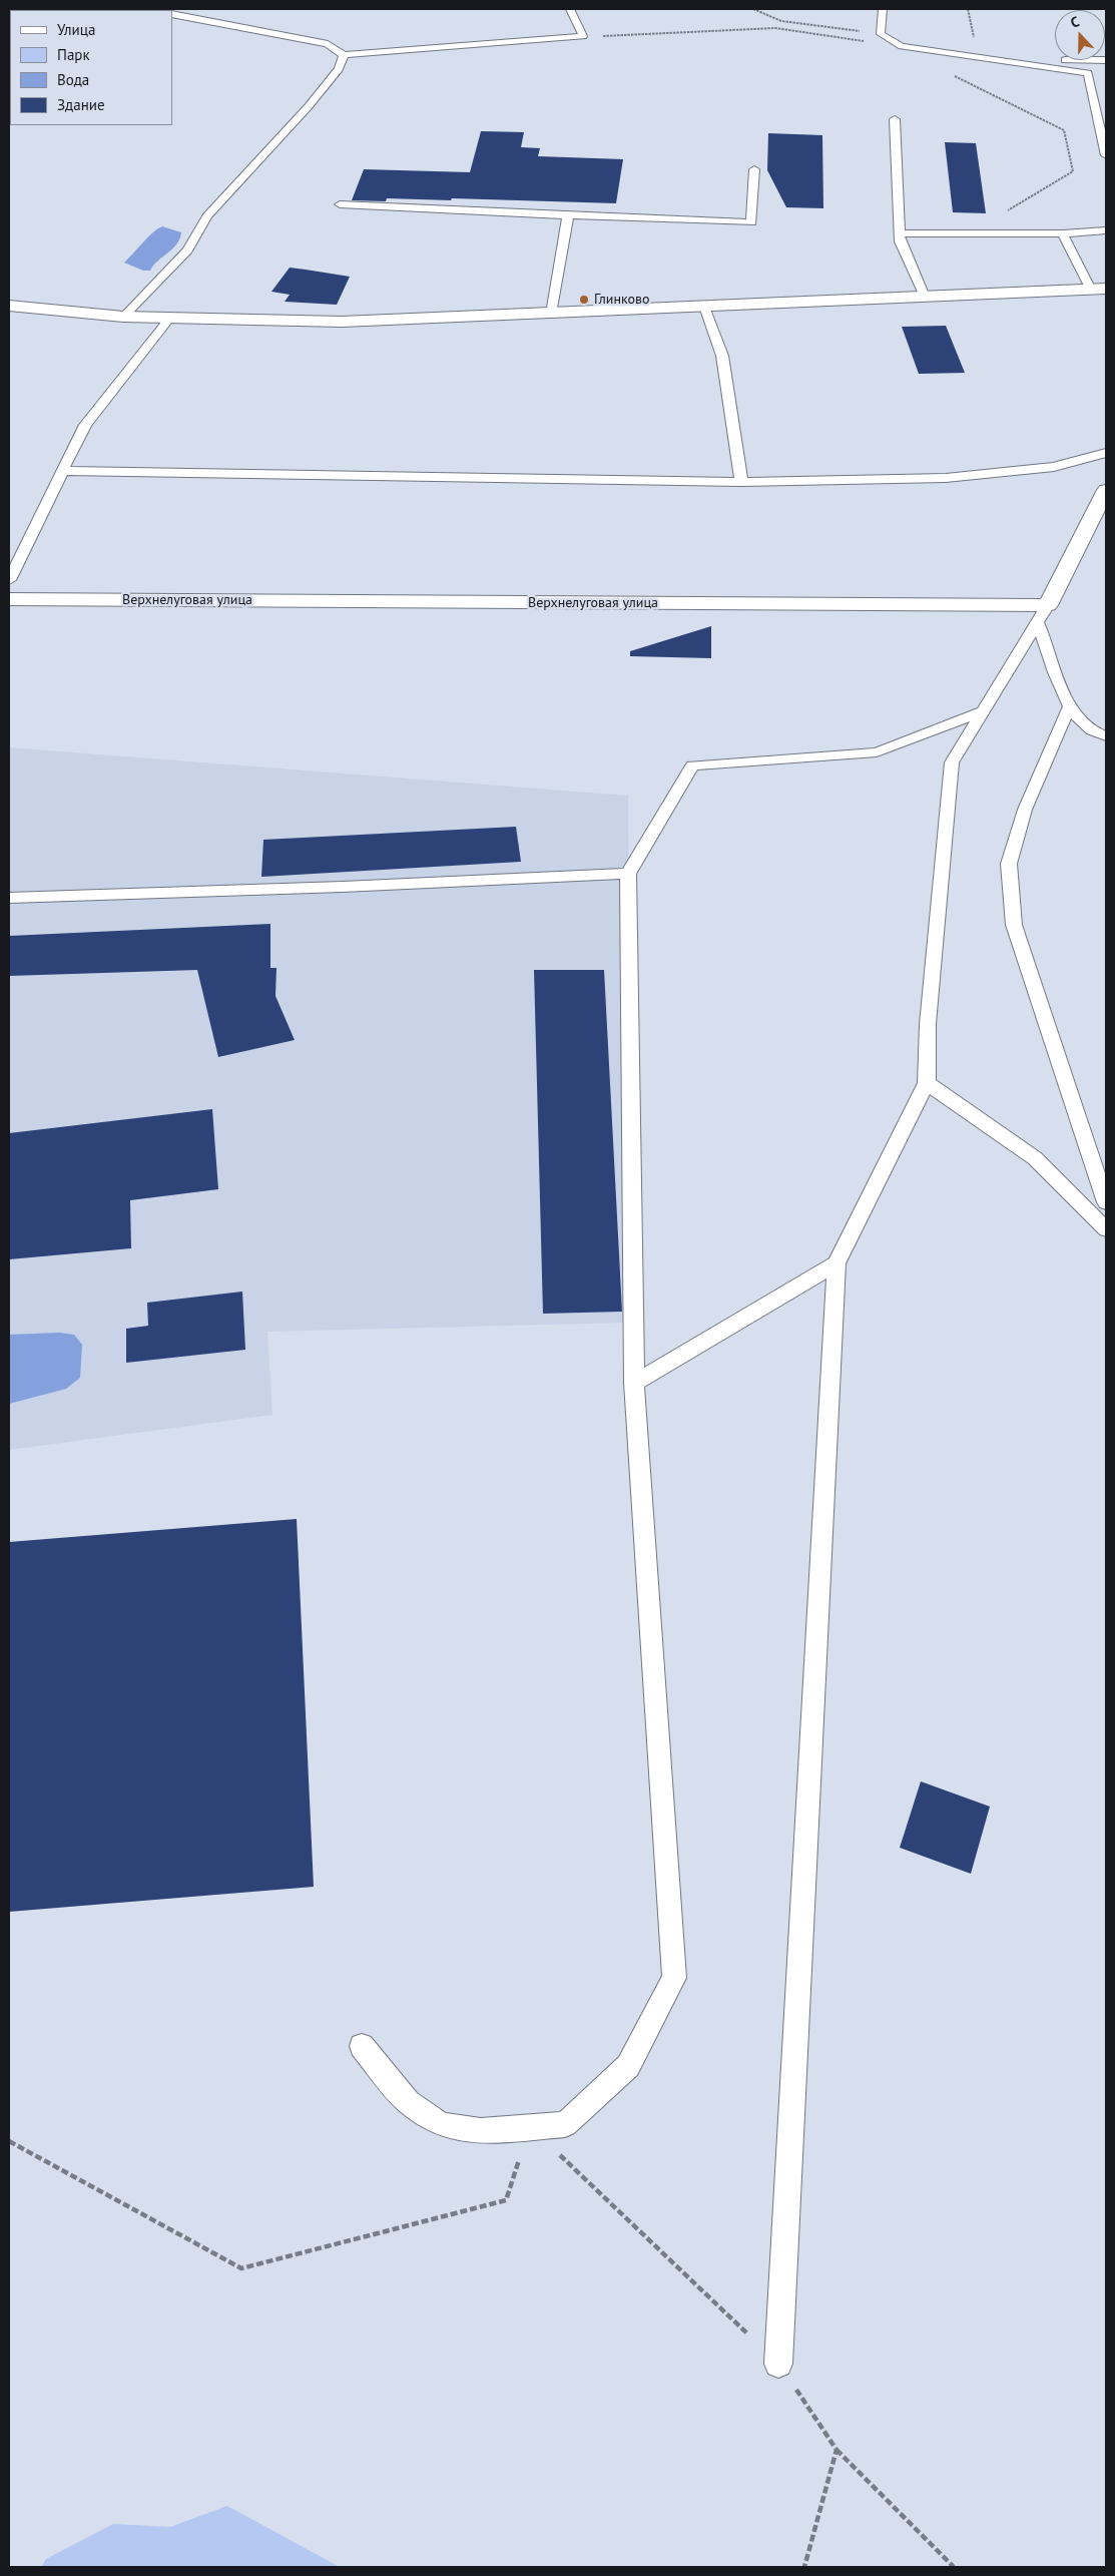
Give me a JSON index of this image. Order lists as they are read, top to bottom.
{
  "streets": {
    "main road": ["Верхнелуговая улица"]
  },
  "places": ["Глинково"],
  "legend": [
    "Улица",
    "Парк",
    "Вода",
    "Здание"
  ],
  "north": "top"
}
